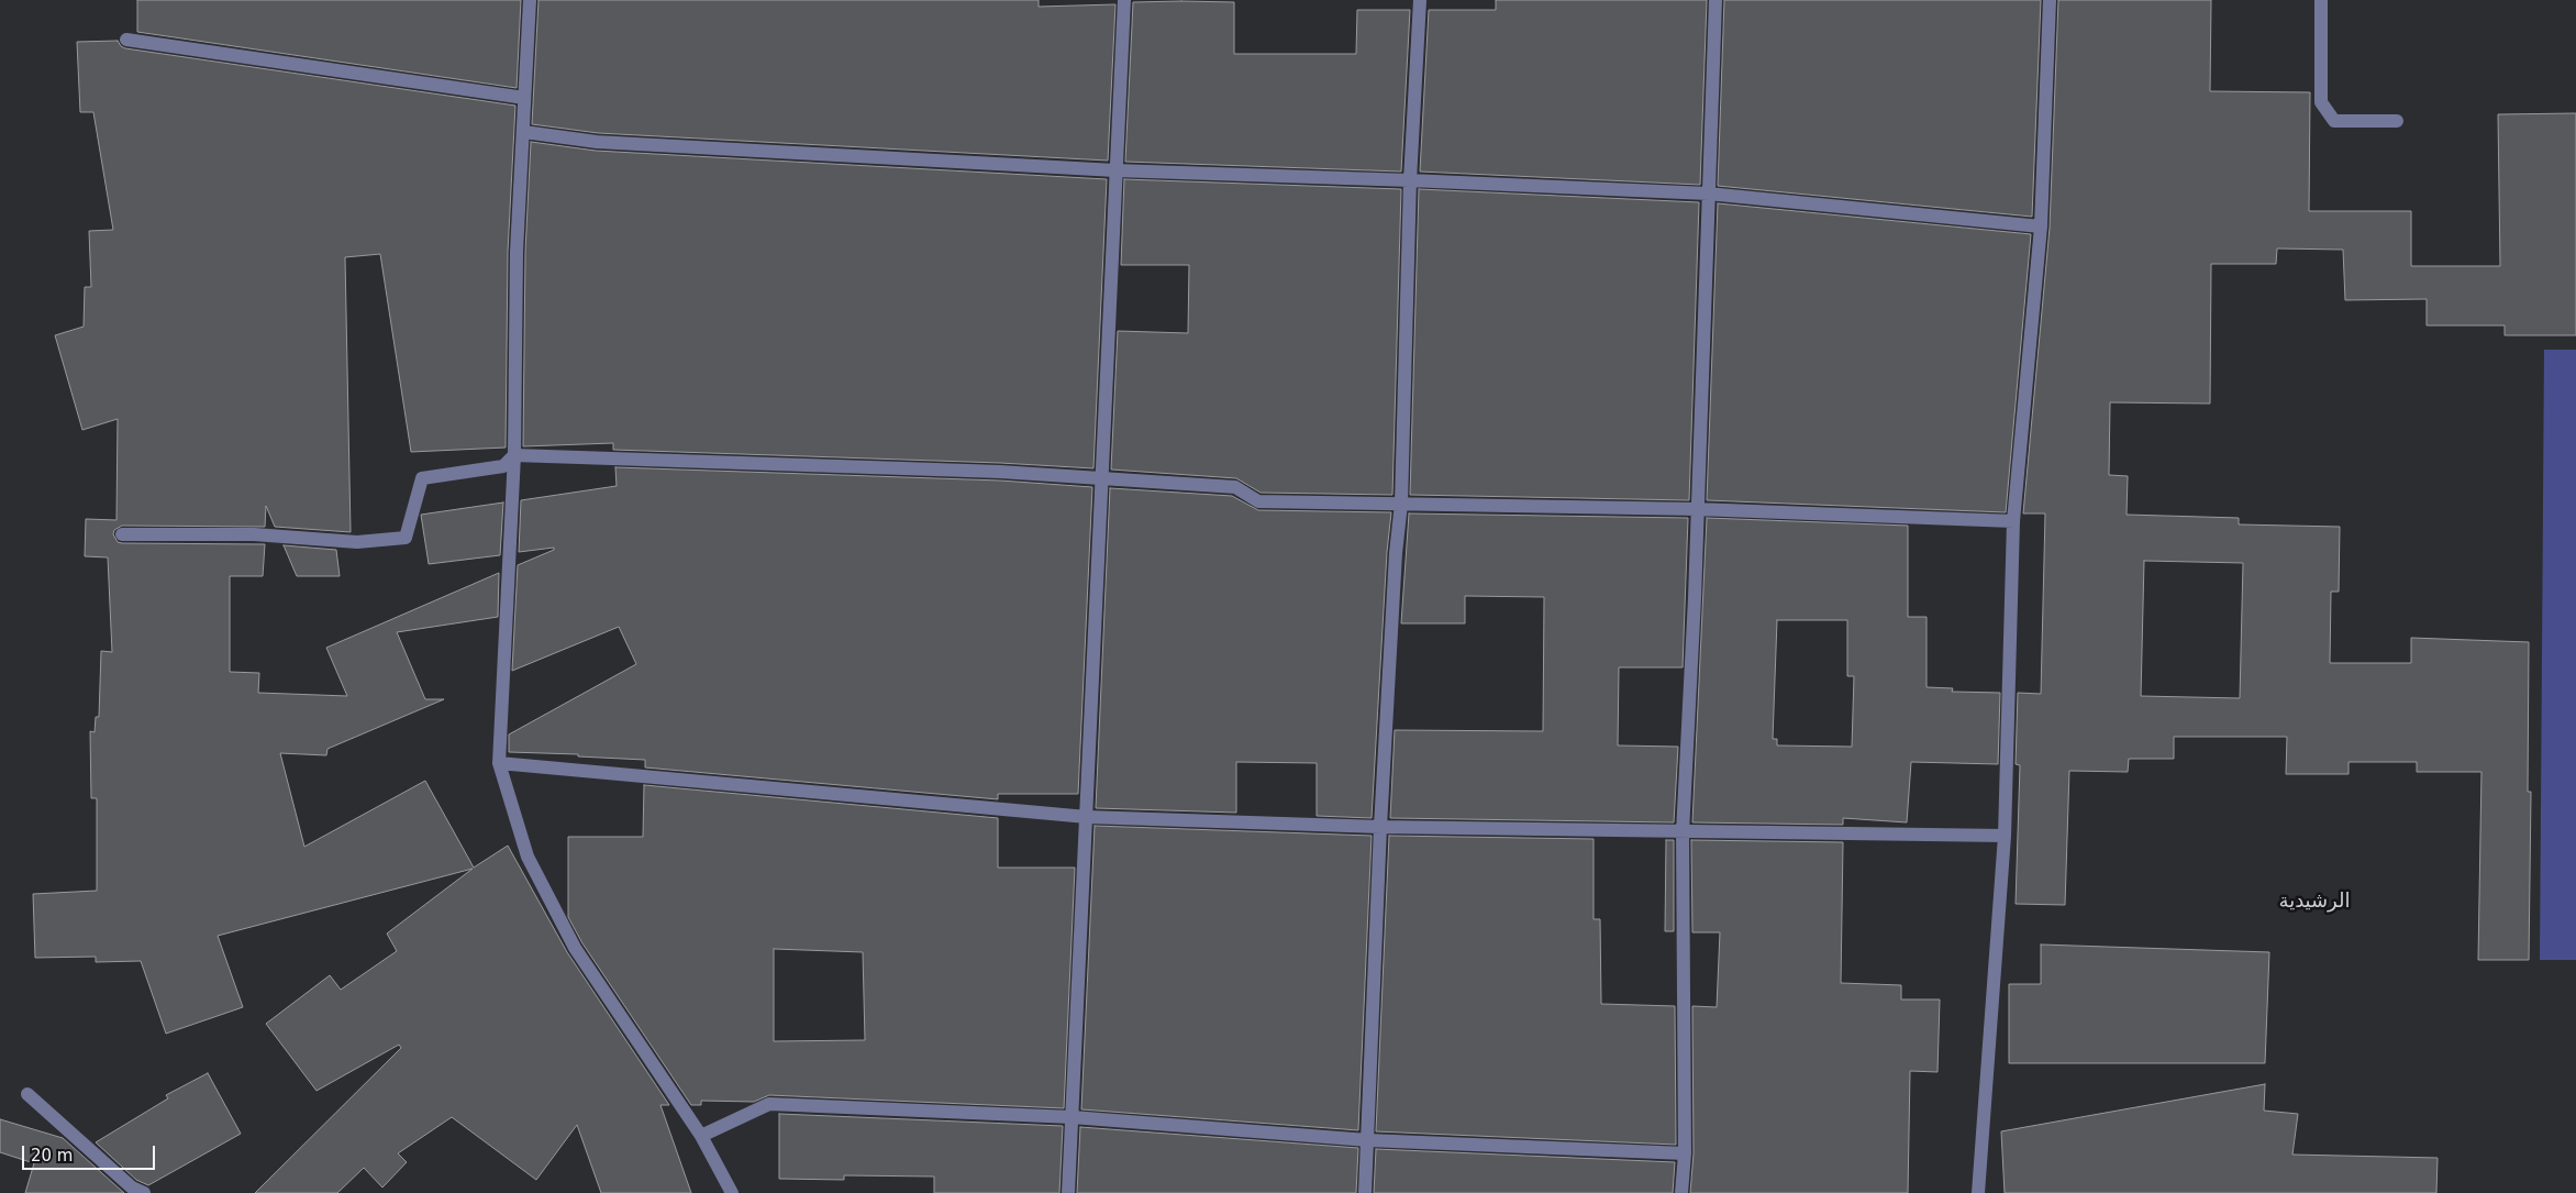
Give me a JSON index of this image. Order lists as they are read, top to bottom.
{
  "districts": ["الرشيدية"],
  "scale_bar": "20 m"
}
